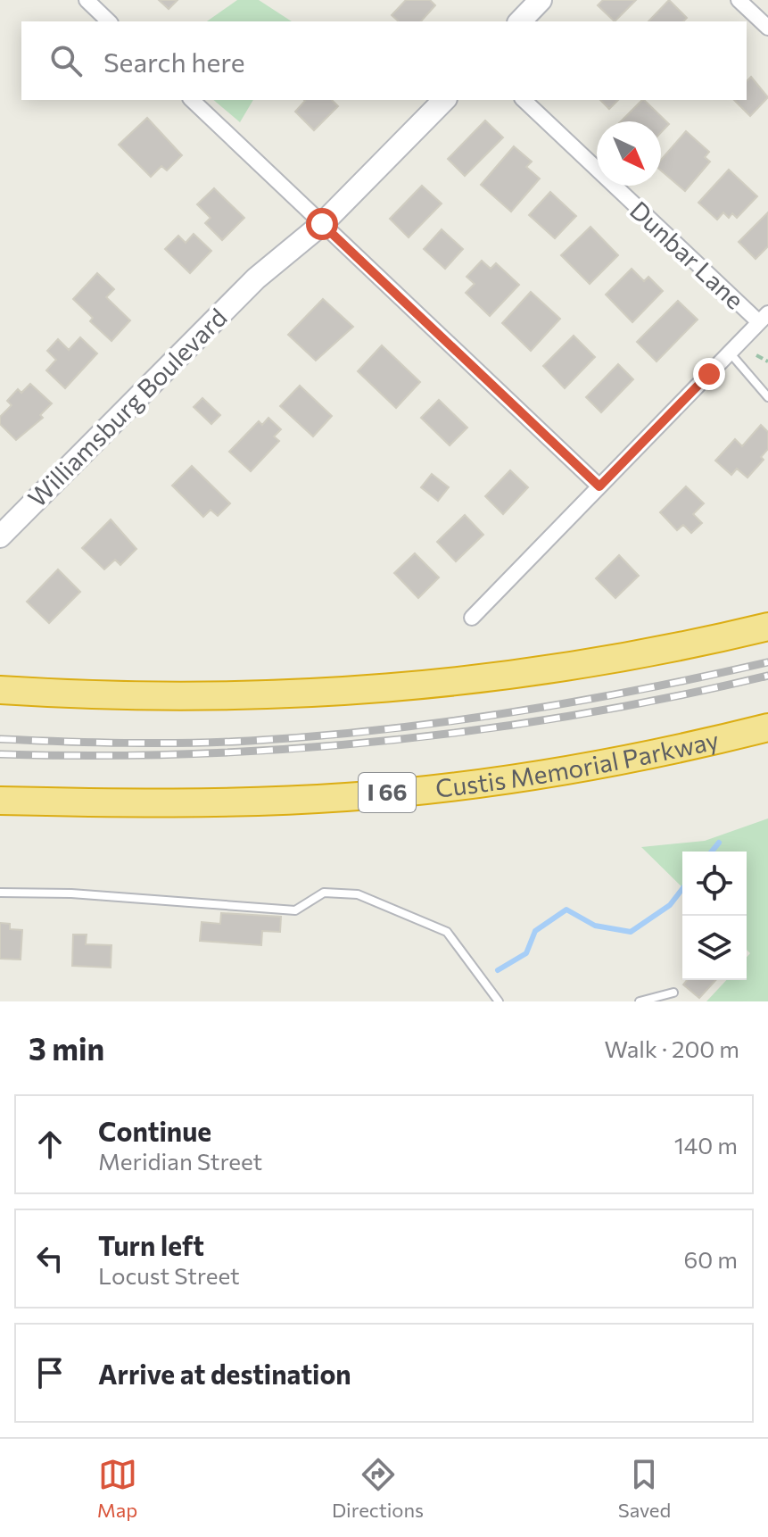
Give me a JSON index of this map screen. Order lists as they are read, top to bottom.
{
  "streets": {
    "highway": ["Custis Memorial Parkway", "I 66"],
    "main road": ["Williamsburg Boulevard"],
    "street": ["Dunbar Lane"]
  },
  "north": "bottom right",
  "page": {
    "search": "Search here",
    "heading": ["3 min", "Walk · 200 m"],
    "list": [
      ["Continue", "Meridian Street", "140 m"],
      ["Turn left", "Locust Street", "60 m"],
      "Arrive at destination"
    ],
    "nav": ["Map", "Directions", "Saved"]
  }
}
